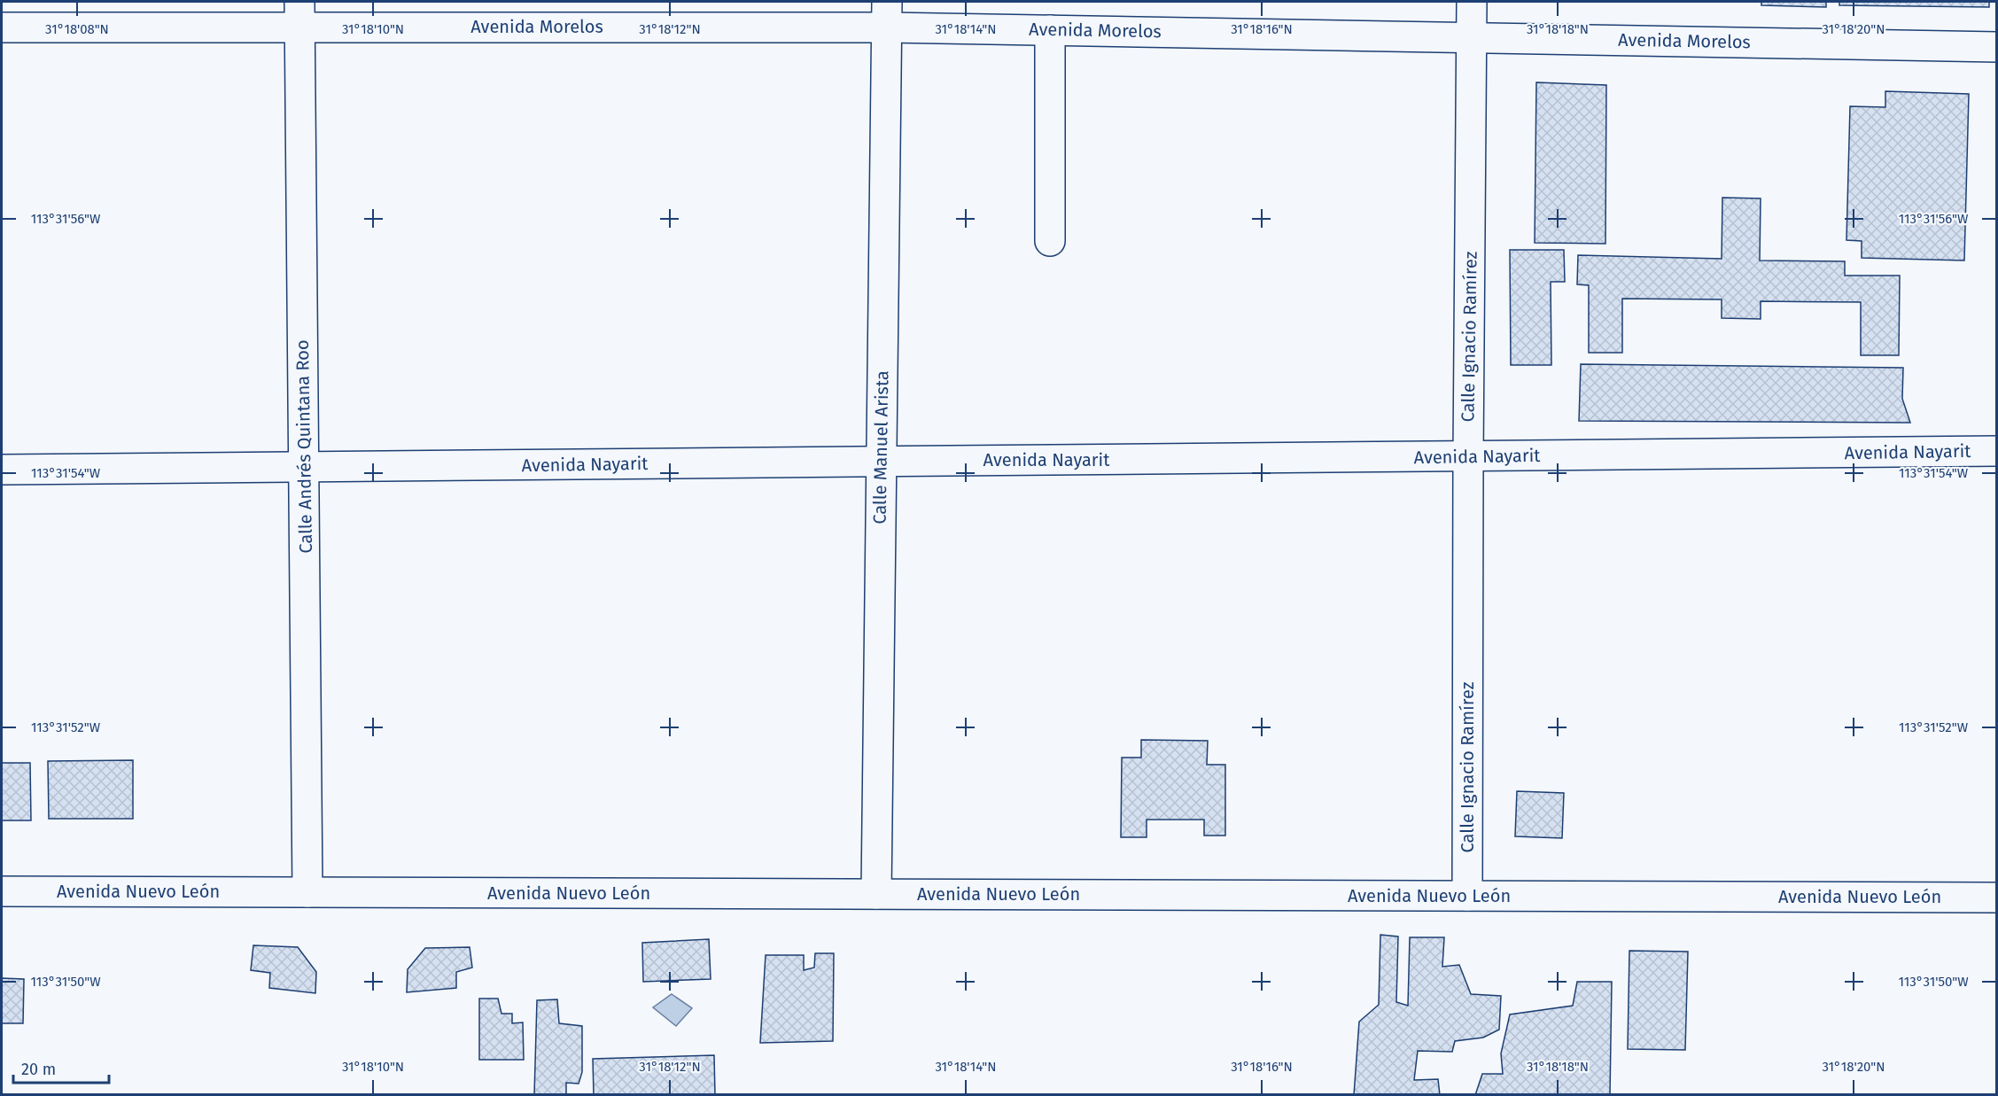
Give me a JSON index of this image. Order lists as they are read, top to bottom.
{
  "streets": {
    "street": [
      "Avenida Morelos",
      "Calle Ignacio Ramírez",
      "Calle Andrés Quintana Roo",
      "Calle Manuel Arista",
      "Avenida Nayarit",
      "Avenida Nuevo León"
    ]
  },
  "crossings": [
    ["Avenida Morelos", "Calle Ignacio Ramírez"],
    ["Avenida Morelos", "Calle Andrés Quintana Roo"],
    ["Avenida Morelos", "Calle Manuel Arista"],
    ["Calle Ignacio Ramírez", "Avenida Nayarit"],
    ["Calle Ignacio Ramírez", "Avenida Nuevo León"],
    ["Calle Andrés Quintana Roo", "Avenida Nayarit"],
    ["Calle Andrés Quintana Roo", "Avenida Nuevo León"],
    ["Calle Manuel Arista", "Avenida Nayarit"],
    ["Calle Manuel Arista", "Avenida Nuevo León"]
  ],
  "scale_bar": "20 m",
  "coordinates": [
    "31°18'08\"N",
    "31°18'10\"N",
    "31°18'12\"N",
    "31°18'14\"N",
    "31°18'16\"N",
    "31°18'18\"N",
    "31°18'20\"N",
    "113°31'56\"W",
    "113°31'54\"W",
    "113°31'52\"W",
    "113°31'50\"W"
  ]
}
